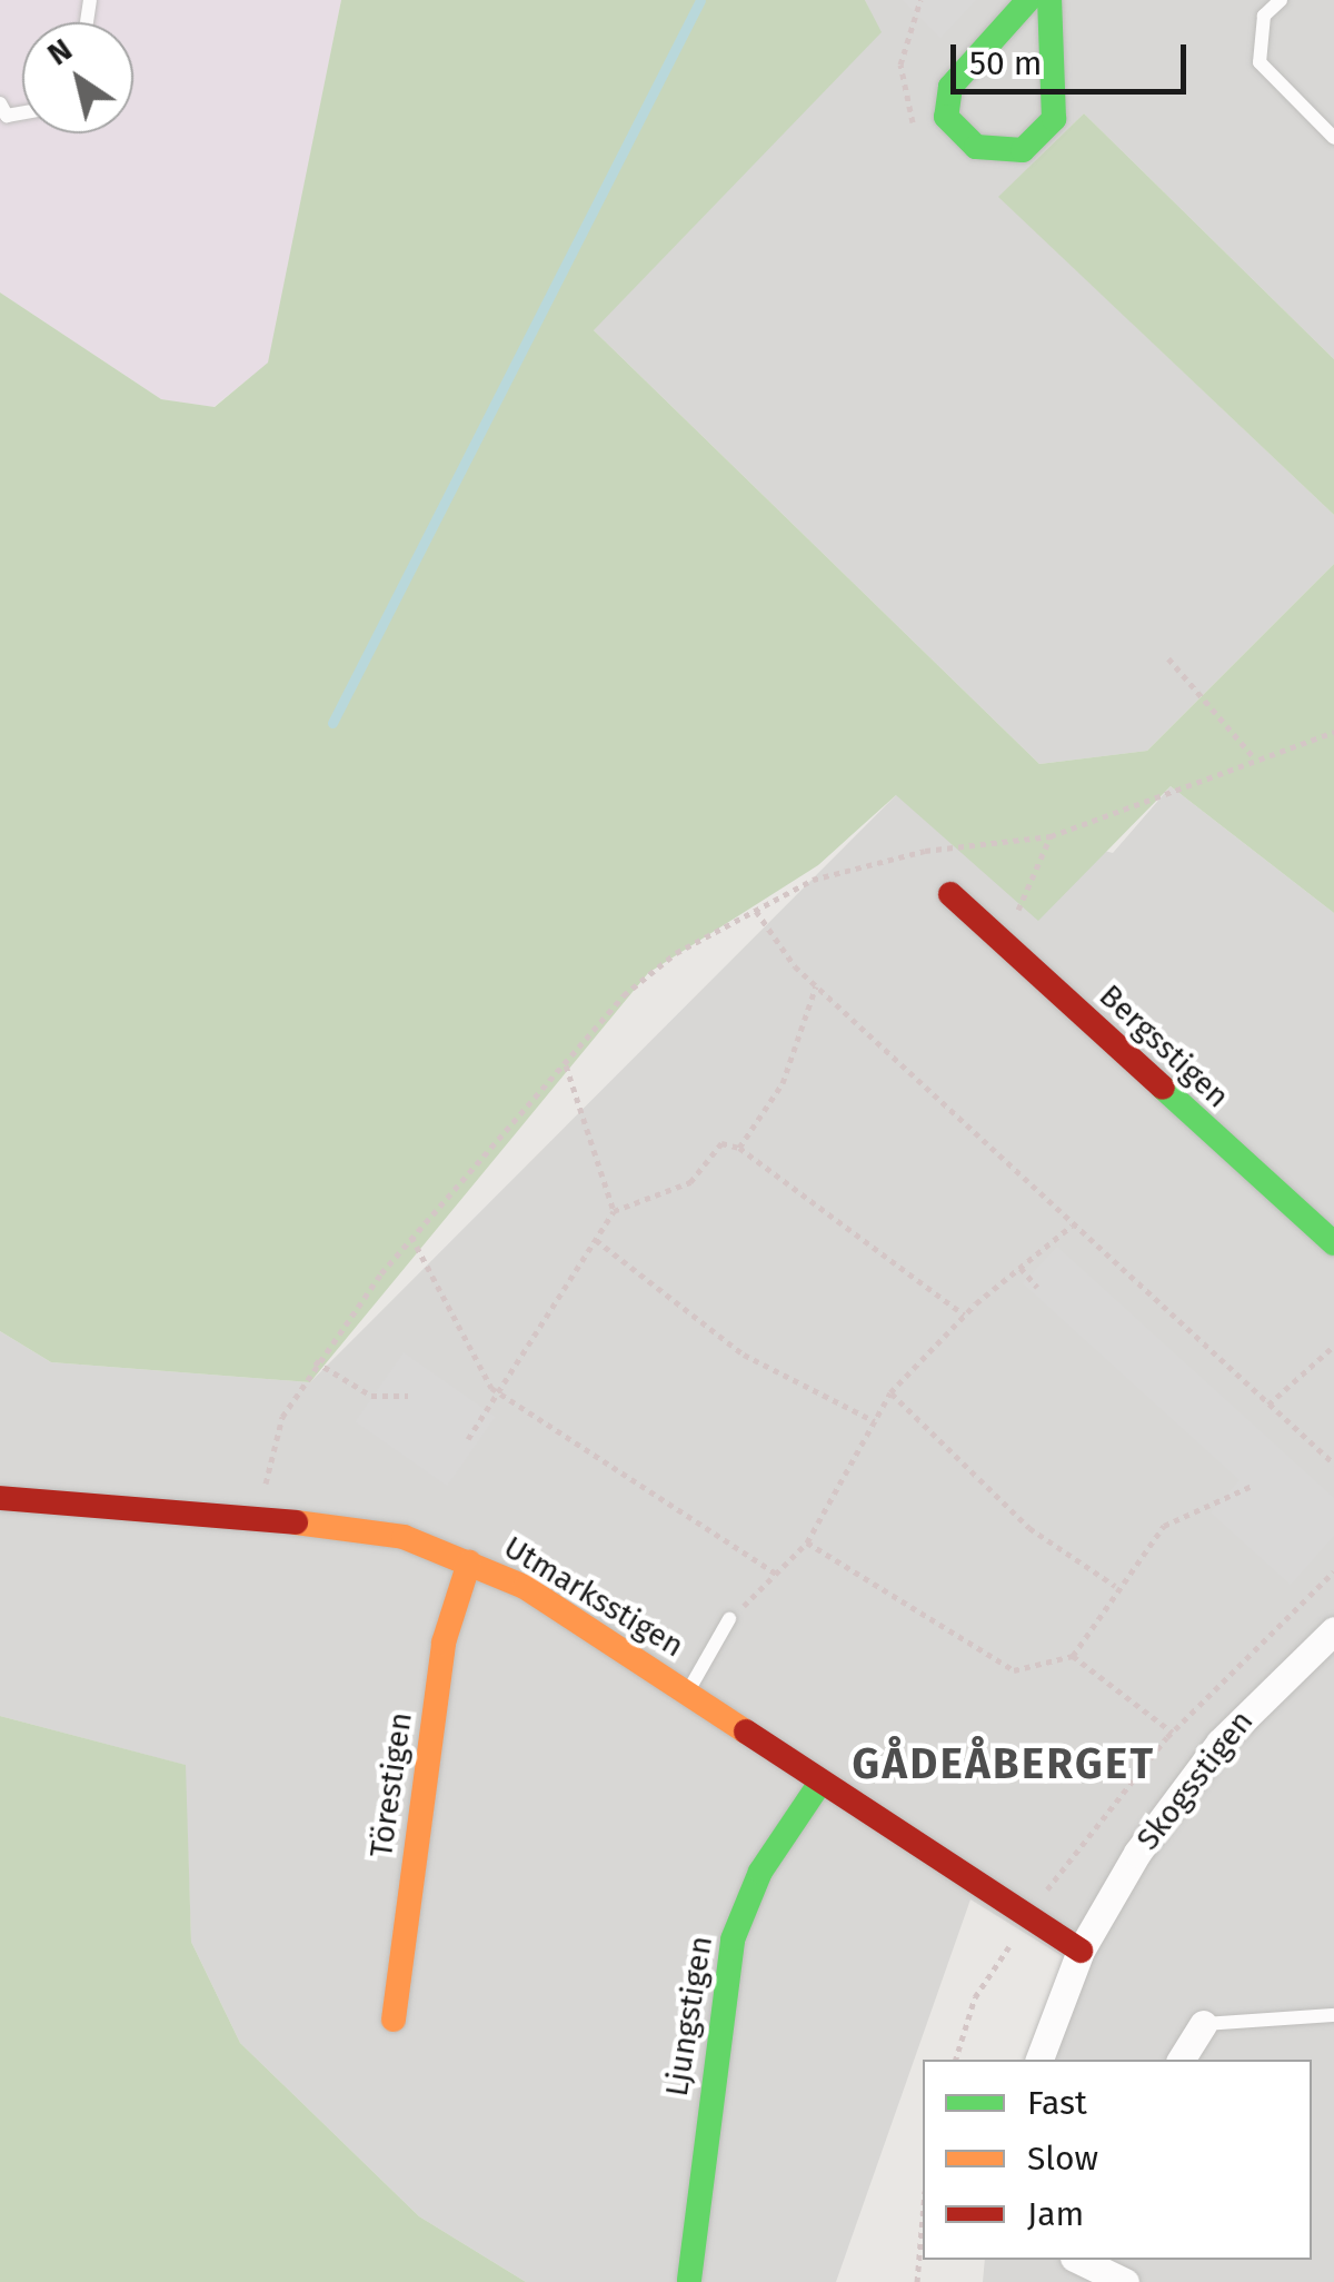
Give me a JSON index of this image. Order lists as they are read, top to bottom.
{
  "streets": {
    "street": [
      "Bergsstigen",
      "Utmarksstigen",
      "Skogsstigen",
      "Törestigen",
      "Ljungstigen"
    ]
  },
  "crossings": [
    ["Utmarksstigen", "Skogsstigen"],
    ["Utmarksstigen", "Törestigen"],
    ["Utmarksstigen", "Ljungstigen"]
  ],
  "districts": ["GÅDEÅBERGET"],
  "legend": ["Fast", "Slow", "Jam"],
  "scale_bar": "50 m",
  "north": "top left"
}
